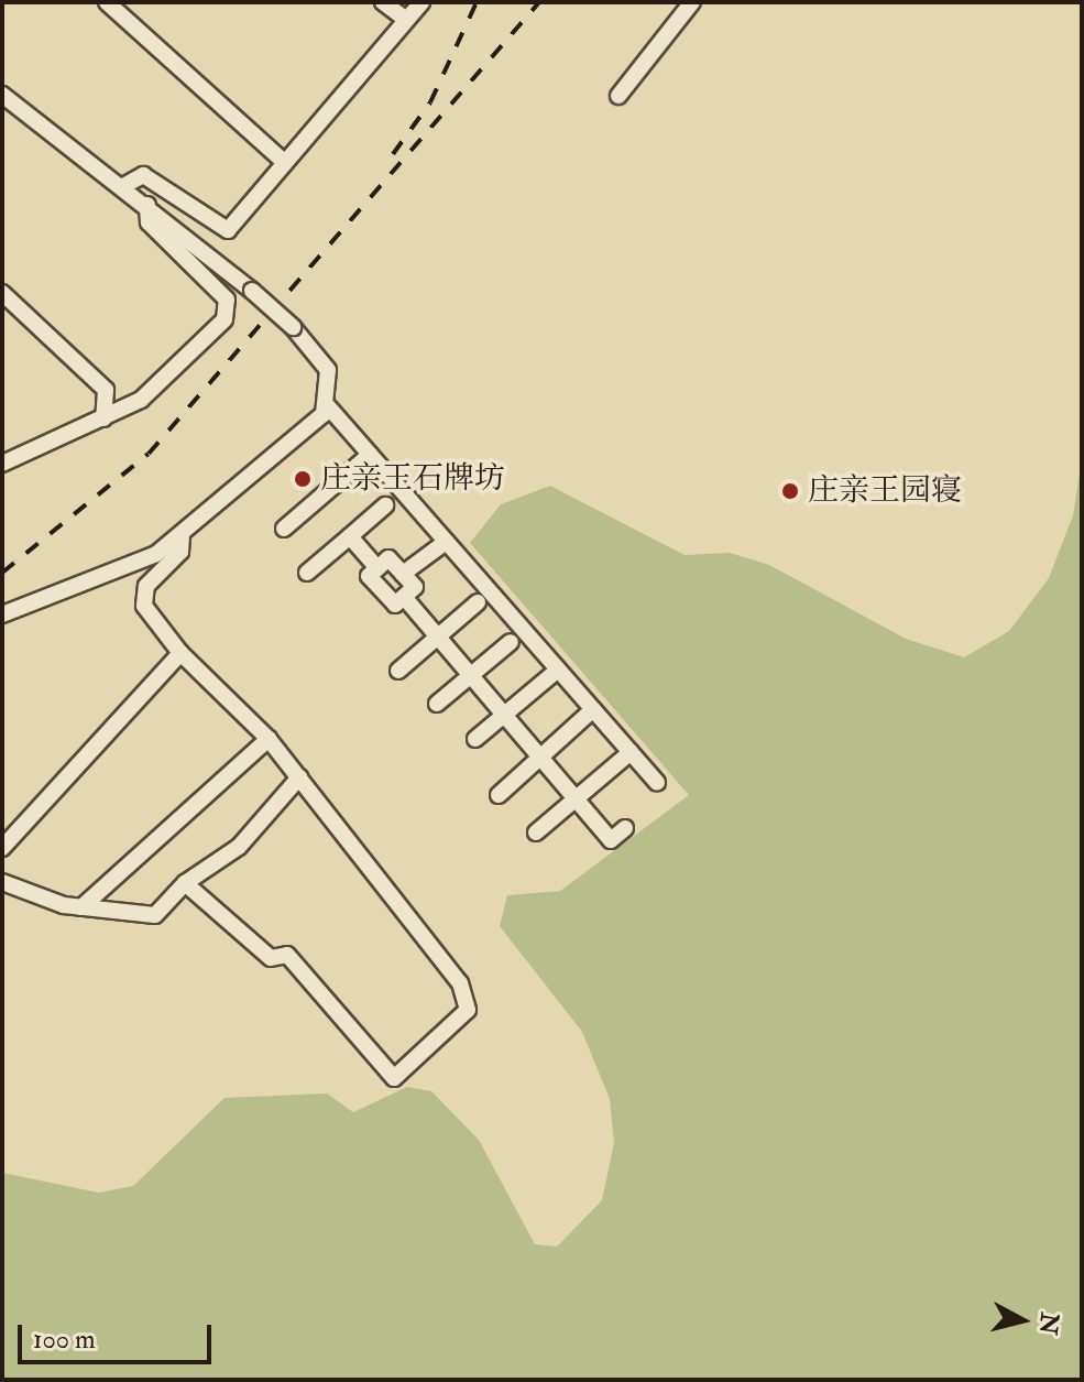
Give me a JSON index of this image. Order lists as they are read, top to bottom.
{
  "places": ["庄亲王石牌坊", "庄亲王园寝"],
  "scale_bar": "100 m",
  "north": "right"
}
